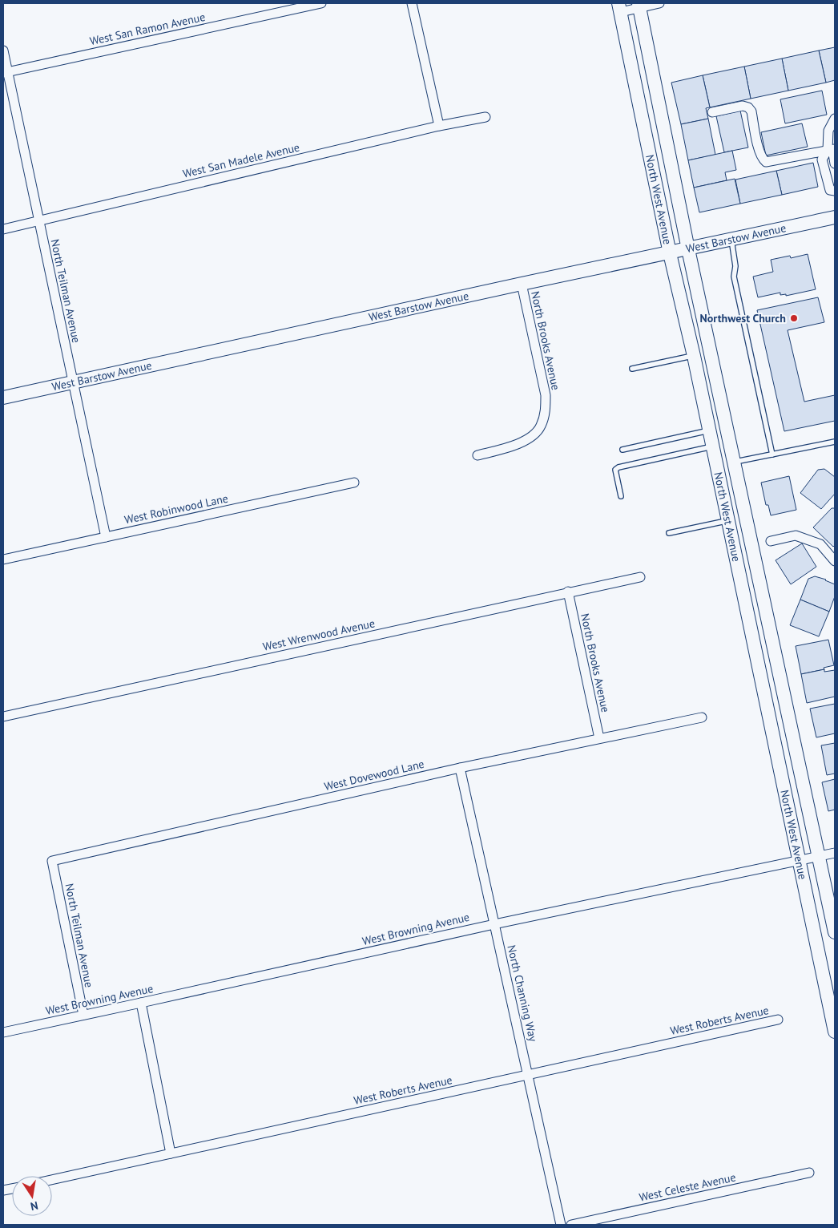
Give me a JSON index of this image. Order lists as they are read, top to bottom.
{
  "streets": {
    "main road": ["North West Avenue", "West Barstow Avenue"],
    "street": [
      "West San Ramon Avenue",
      "West San Madele Avenue",
      "North Teilman Avenue",
      "North Brooks Avenue",
      "West Robinwood Lane",
      "West Wrenwood Avenue",
      "West Dovewood Lane",
      "West Browning Avenue",
      "North Channing Way",
      "West Roberts Avenue",
      "West Celeste Avenue"
    ]
  },
  "crossings": [
    ["West San Ramon Avenue", "North Teilman Avenue"],
    ["West San Madele Avenue", "North Teilman Avenue"],
    ["North West Avenue", "West Barstow Avenue"],
    ["North West Avenue", "West Browning Avenue"],
    ["West Barstow Avenue", "North Teilman Avenue"],
    ["West Barstow Avenue", "North Brooks Avenue"],
    ["North Teilman Avenue", "West Robinwood Lane"],
    ["North Teilman Avenue", "West Dovewood Lane"],
    ["North Teilman Avenue", "West Browning Avenue"],
    ["North Brooks Avenue", "West Wrenwood Avenue"],
    ["North Brooks Avenue", "West Dovewood Lane"],
    ["West Dovewood Lane", "North Channing Way"],
    ["West Browning Avenue", "North Channing Way"],
    ["North Channing Way", "West Roberts Avenue"]
  ],
  "places": ["Northwest Church"],
  "north": "bottom"
}
